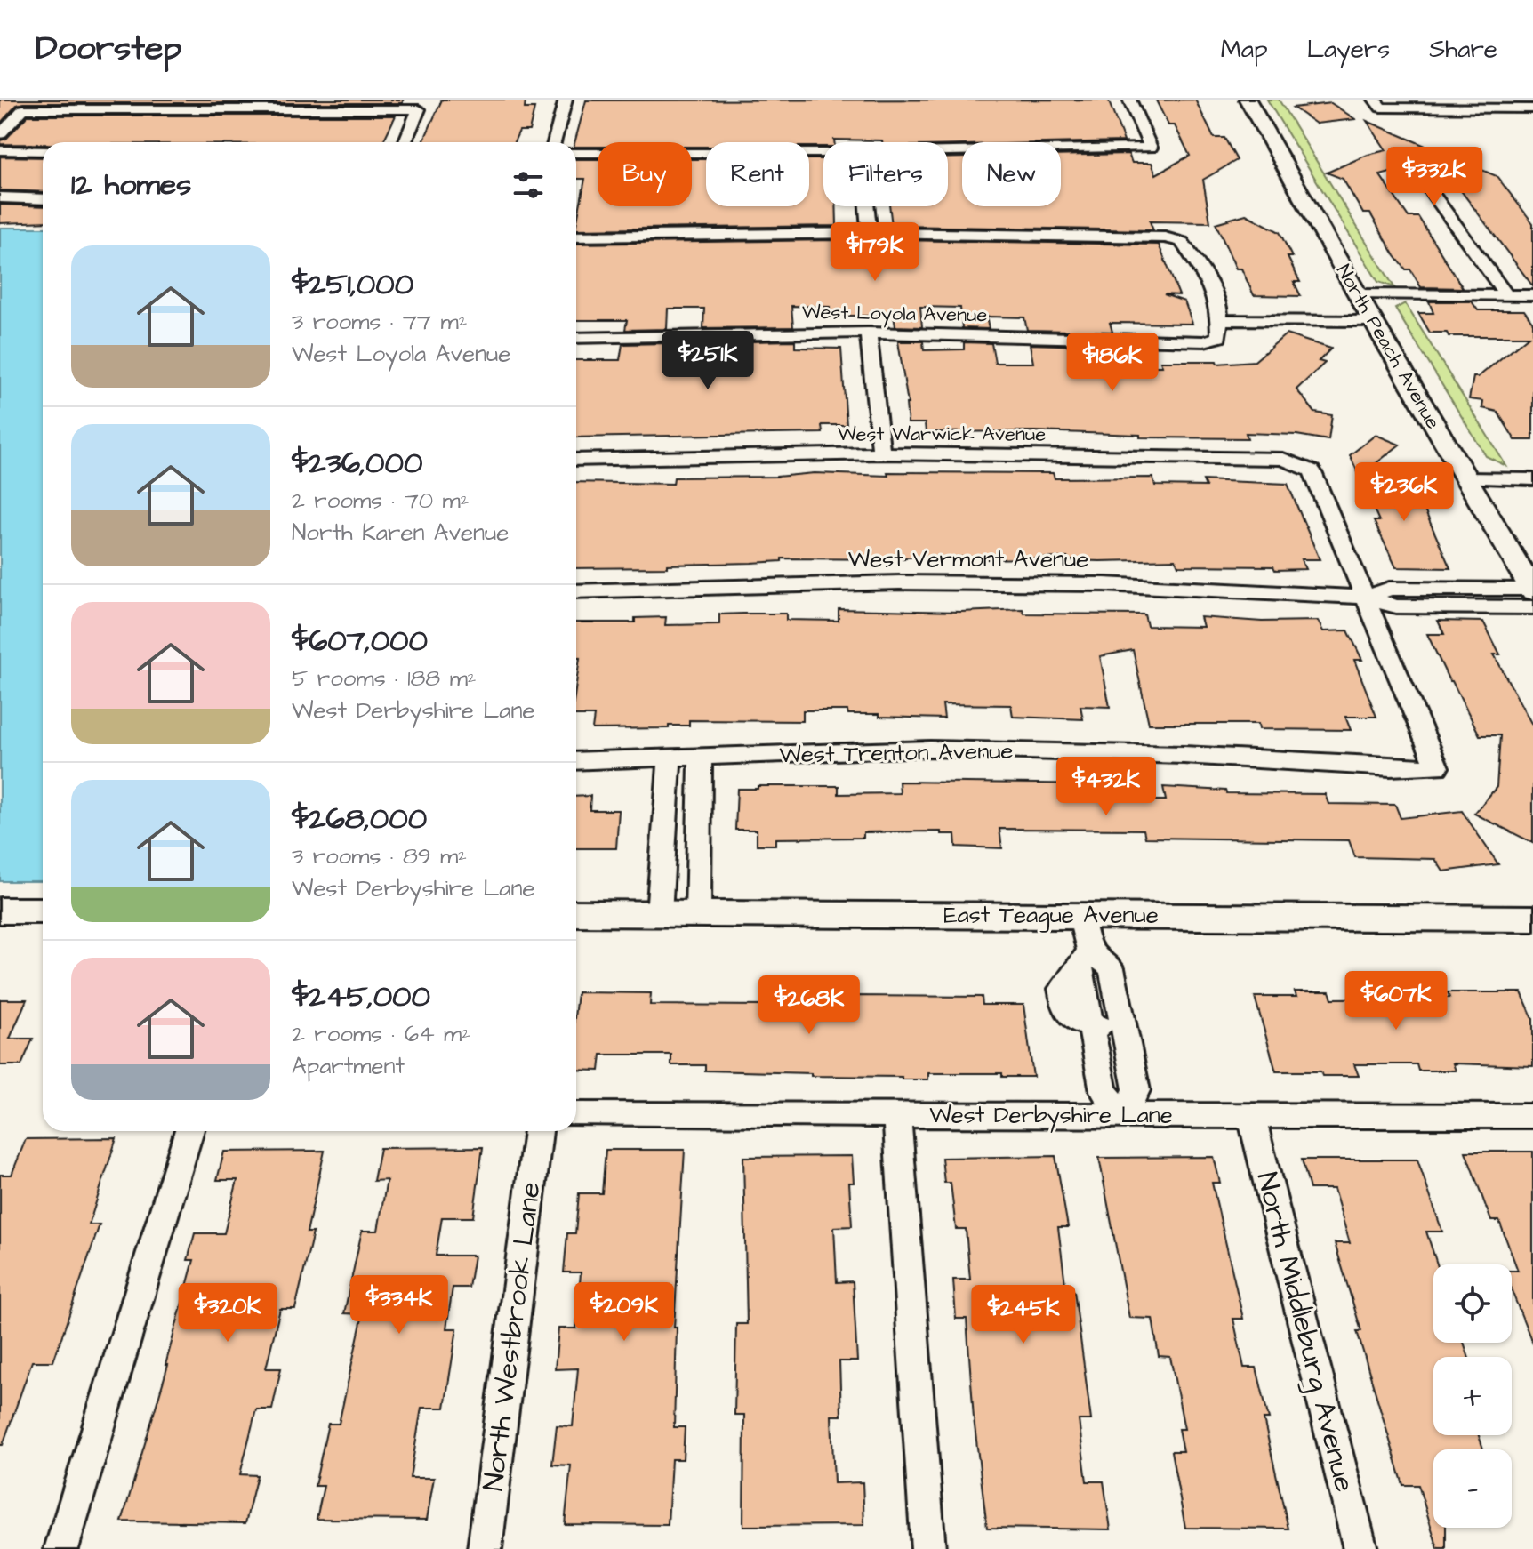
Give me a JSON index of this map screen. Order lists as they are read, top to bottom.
{
  "streets": {
    "street": [
      "West Loyola Avenue",
      "North Peach Avenue",
      "West Warwick Avenue",
      "West Vermont Avenue",
      "West Trenton Avenue",
      "East Teague Avenue",
      "West Derbyshire Lane",
      "North Middleburg Avenue",
      "North Westbrook Lane"
    ]
  },
  "crossings": [
    ["North Peach Avenue", "West Vermont Avenue"],
    ["West Warwick Avenue", "West Vermont Avenue"],
    ["West Warwick Avenue", "West Trenton Avenue"],
    ["West Vermont Avenue", "West Trenton Avenue"],
    ["West Derbyshire Lane", "North Middleburg Avenue"]
  ],
  "page": {
    "header": "Doorstep",
    "nav": ["Map", "Layers", "Share"],
    "chip": [
      "Buy",
      "Rent",
      "Filters",
      "New"
    ],
    "heading": "12 homes",
    "price": [
      "$332K",
      "$179K",
      "$251K",
      "$186K",
      "$236K",
      "$432K",
      "$607K",
      "$268K",
      "$334K",
      "$209K",
      "$320K",
      "$245K"
    ],
    "list": [
      {
        "name": "$251,000",
        "note": "3 rooms · 77 m² · West Loyola Avenue"
      },
      {
        "name": "$236,000",
        "note": "2 rooms · 70 m² · North Karen Avenue"
      },
      {
        "name": "$607,000",
        "note": "5 rooms · 188 m² · West Derbyshire Lane"
      },
      {
        "name": "$268,000",
        "note": "3 rooms · 89 m² · West Derbyshire Lane"
      },
      {
        "name": "$245,000",
        "note": "2 rooms · 64 m² · Apartment"
      }
    ],
    "map_buttons": ["+", "−"]
  }
}
